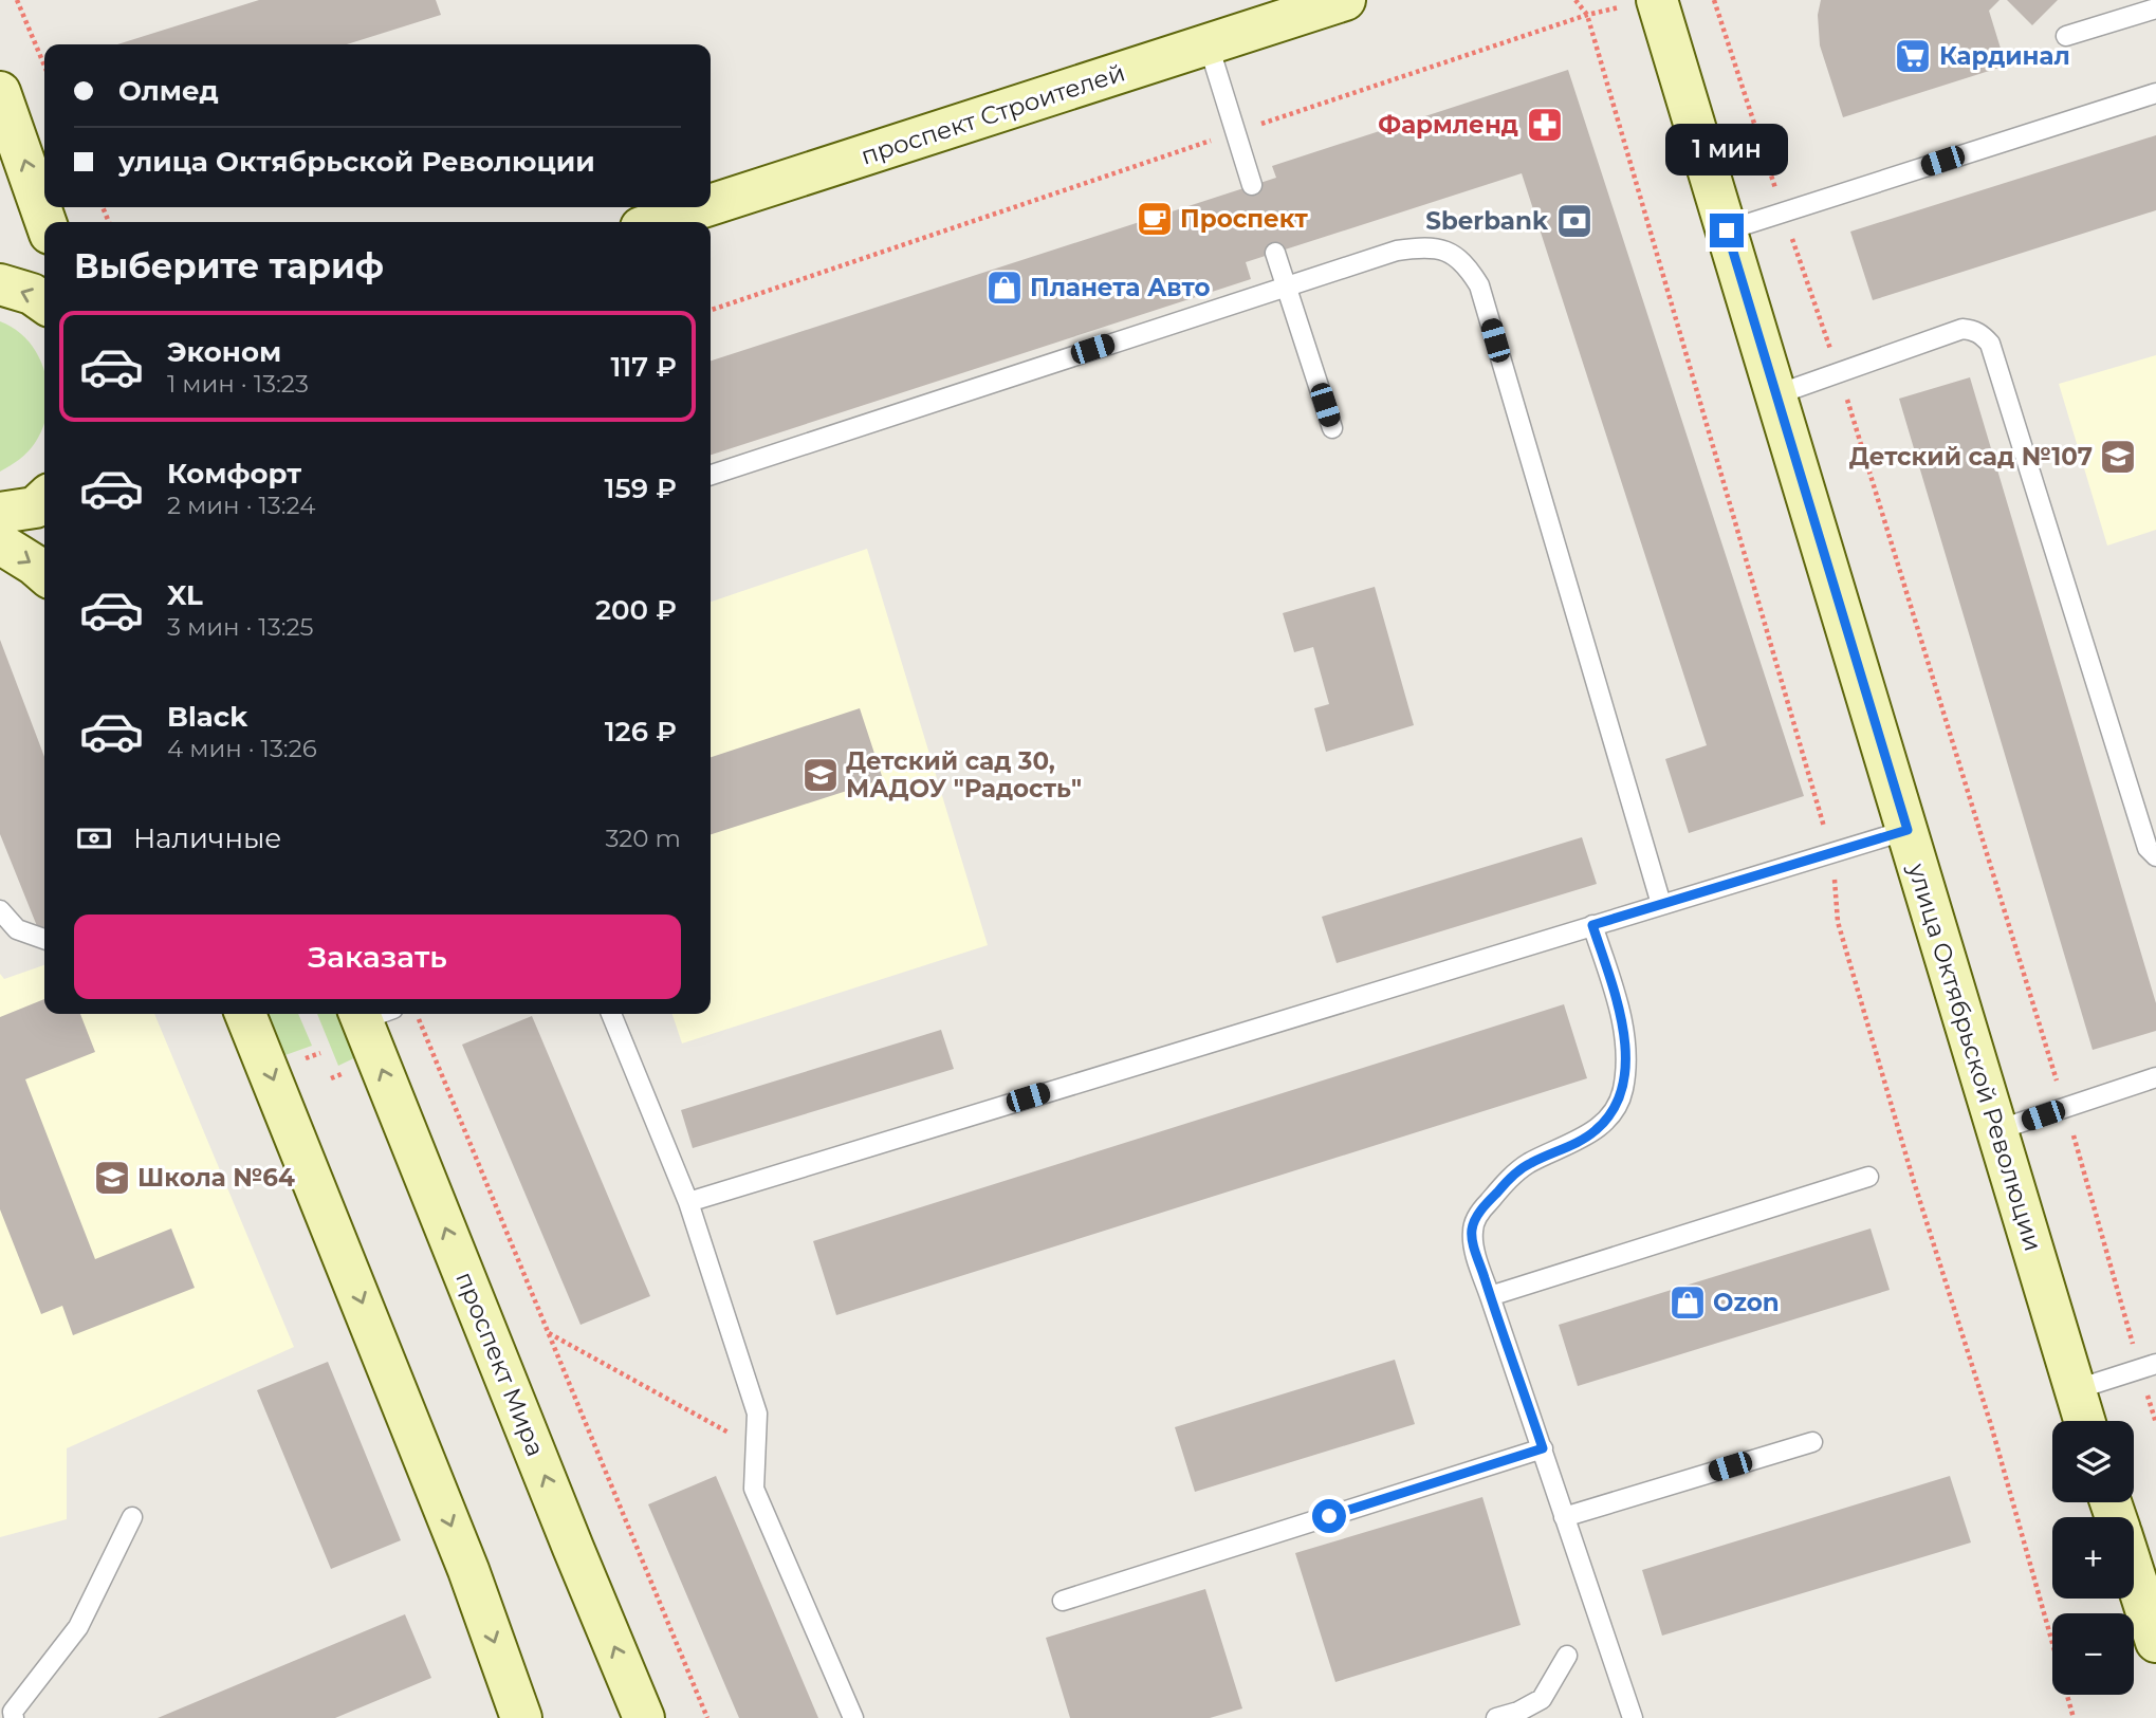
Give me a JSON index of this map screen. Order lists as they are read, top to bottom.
{
  "streets": {
    "street": ["проспект Строителей", "улица Октябрьской Революции", "проспект Мира"]
  },
  "places": {
    "supermarket": ["Кардинал"],
    "pharmacy": ["Фармленд"],
    "cafe": ["Проспект"],
    "bank": ["Sberbank"],
    "shop": ["Планета Авто", "Ozon"],
    "school or university": ["Детский сад №107", "Детский сад 30, МАДОУ \"Радость\"", "Школа №64"]
  },
  "page": {
    "banner": ["Олмед", "улица Октябрьской Революции"],
    "bubble": "1 мин",
    "heading": "Выберите тариф",
    "list": [
      {
        "name": "Эконом",
        "note": "1 мин · 13:23",
        "value": "117 ₽"
      },
      {
        "name": "Комфорт",
        "note": "2 мин · 13:24",
        "value": "159 ₽"
      },
      {
        "name": "XL",
        "note": "3 мин · 13:25",
        "value": "200 ₽"
      },
      {
        "name": "Black",
        "note": "4 мин · 13:26",
        "value": "126 ₽"
      }
    ],
    "pay": ["Наличные", "320 m"],
    "buttons": "Заказать",
    "map_buttons": ["+", "−"]
  }
}
